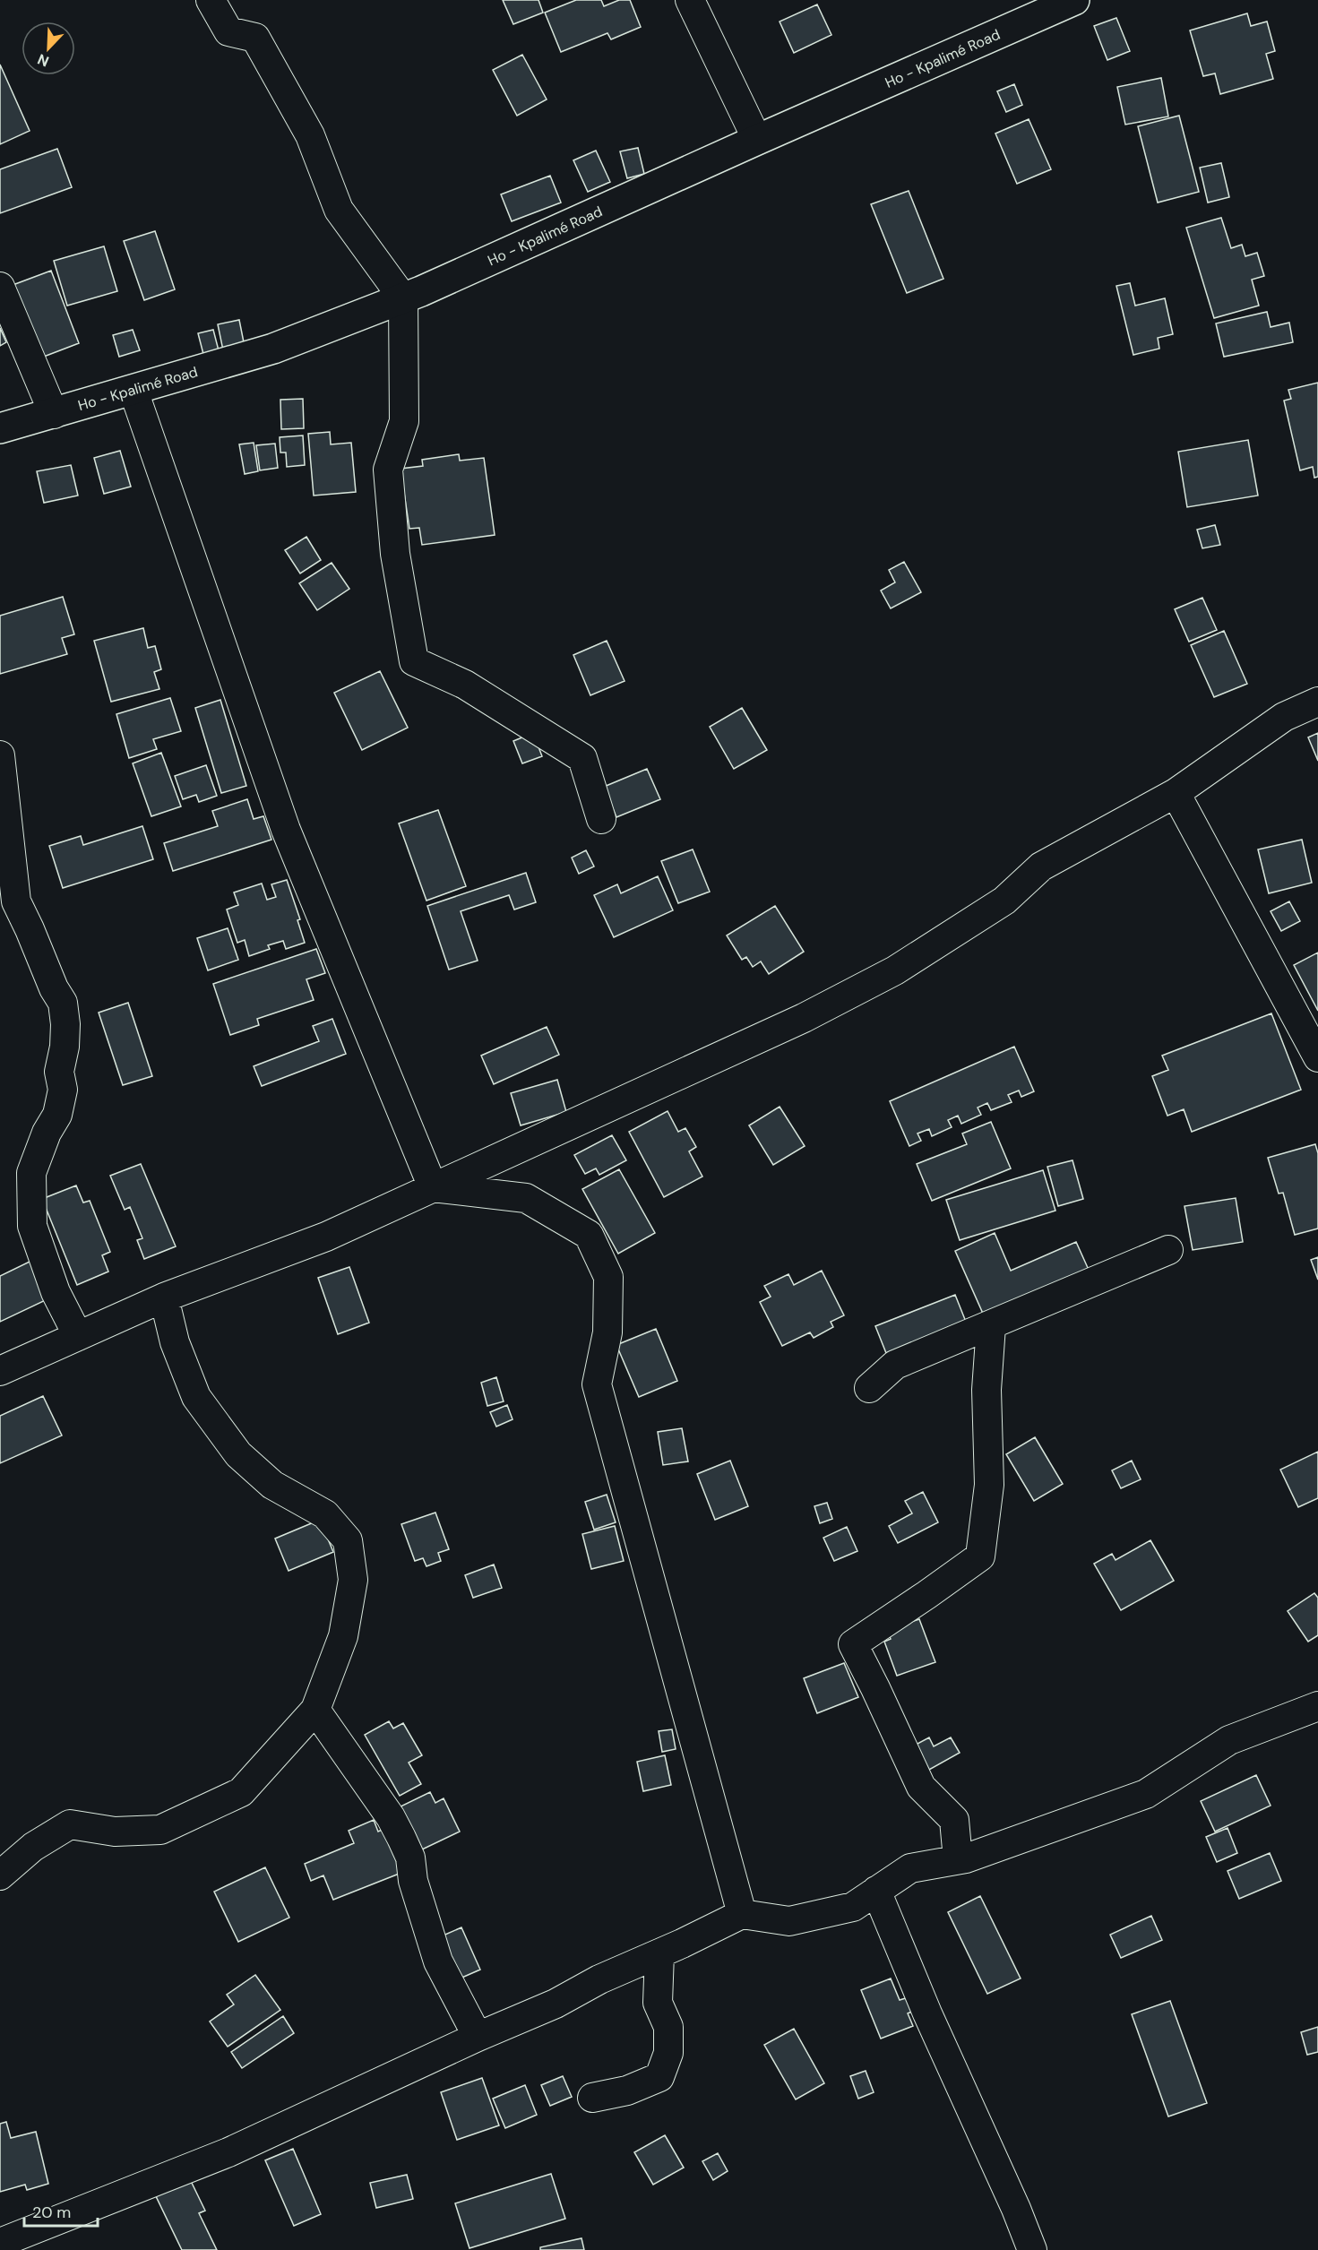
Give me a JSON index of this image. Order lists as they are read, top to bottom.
{
  "streets": {
    "main road": ["Ho - Kpalimé Road"]
  },
  "scale_bar": "20 m",
  "north": "bottom left"
}
